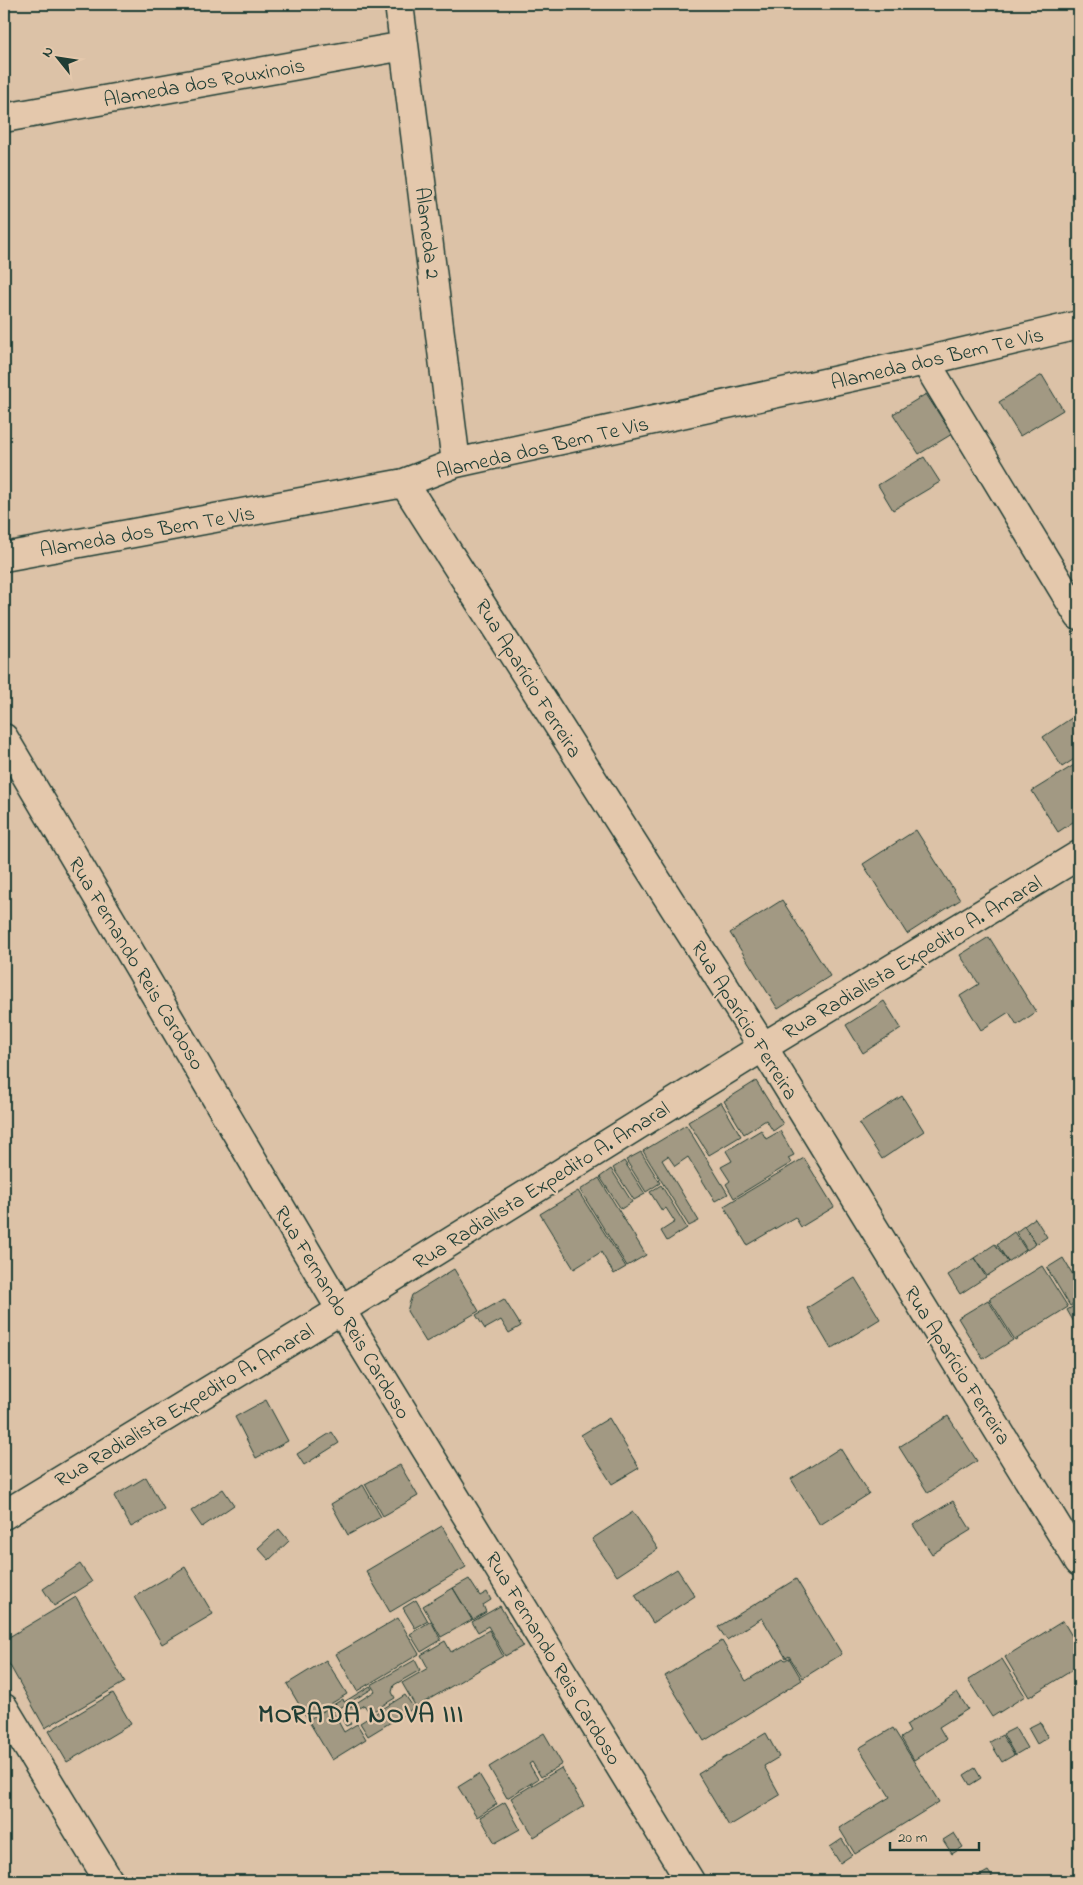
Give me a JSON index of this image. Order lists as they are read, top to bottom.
{
  "streets": {
    "street": [
      "Alameda dos Rouxinois",
      "Alameda 2",
      "Alameda dos Bem Te Vis",
      "Rua Aparício Ferreira",
      "Rua Radialista Expedito A. Amaral",
      "Rua Fernando Reis Cardoso"
    ]
  },
  "crossings": [
    ["Alameda dos Rouxinois", "Alameda 2"],
    ["Alameda 2", "Alameda dos Bem Te Vis"],
    ["Alameda dos Bem Te Vis", "Rua Aparício Ferreira"],
    ["Rua Aparício Ferreira", "Rua Radialista Expedito A. Amaral"],
    ["Rua Radialista Expedito A. Amaral", "Rua Fernando Reis Cardoso"]
  ],
  "districts": ["MORADA NOVA III"],
  "scale_bar": "20 m",
  "north": "top left"
}
